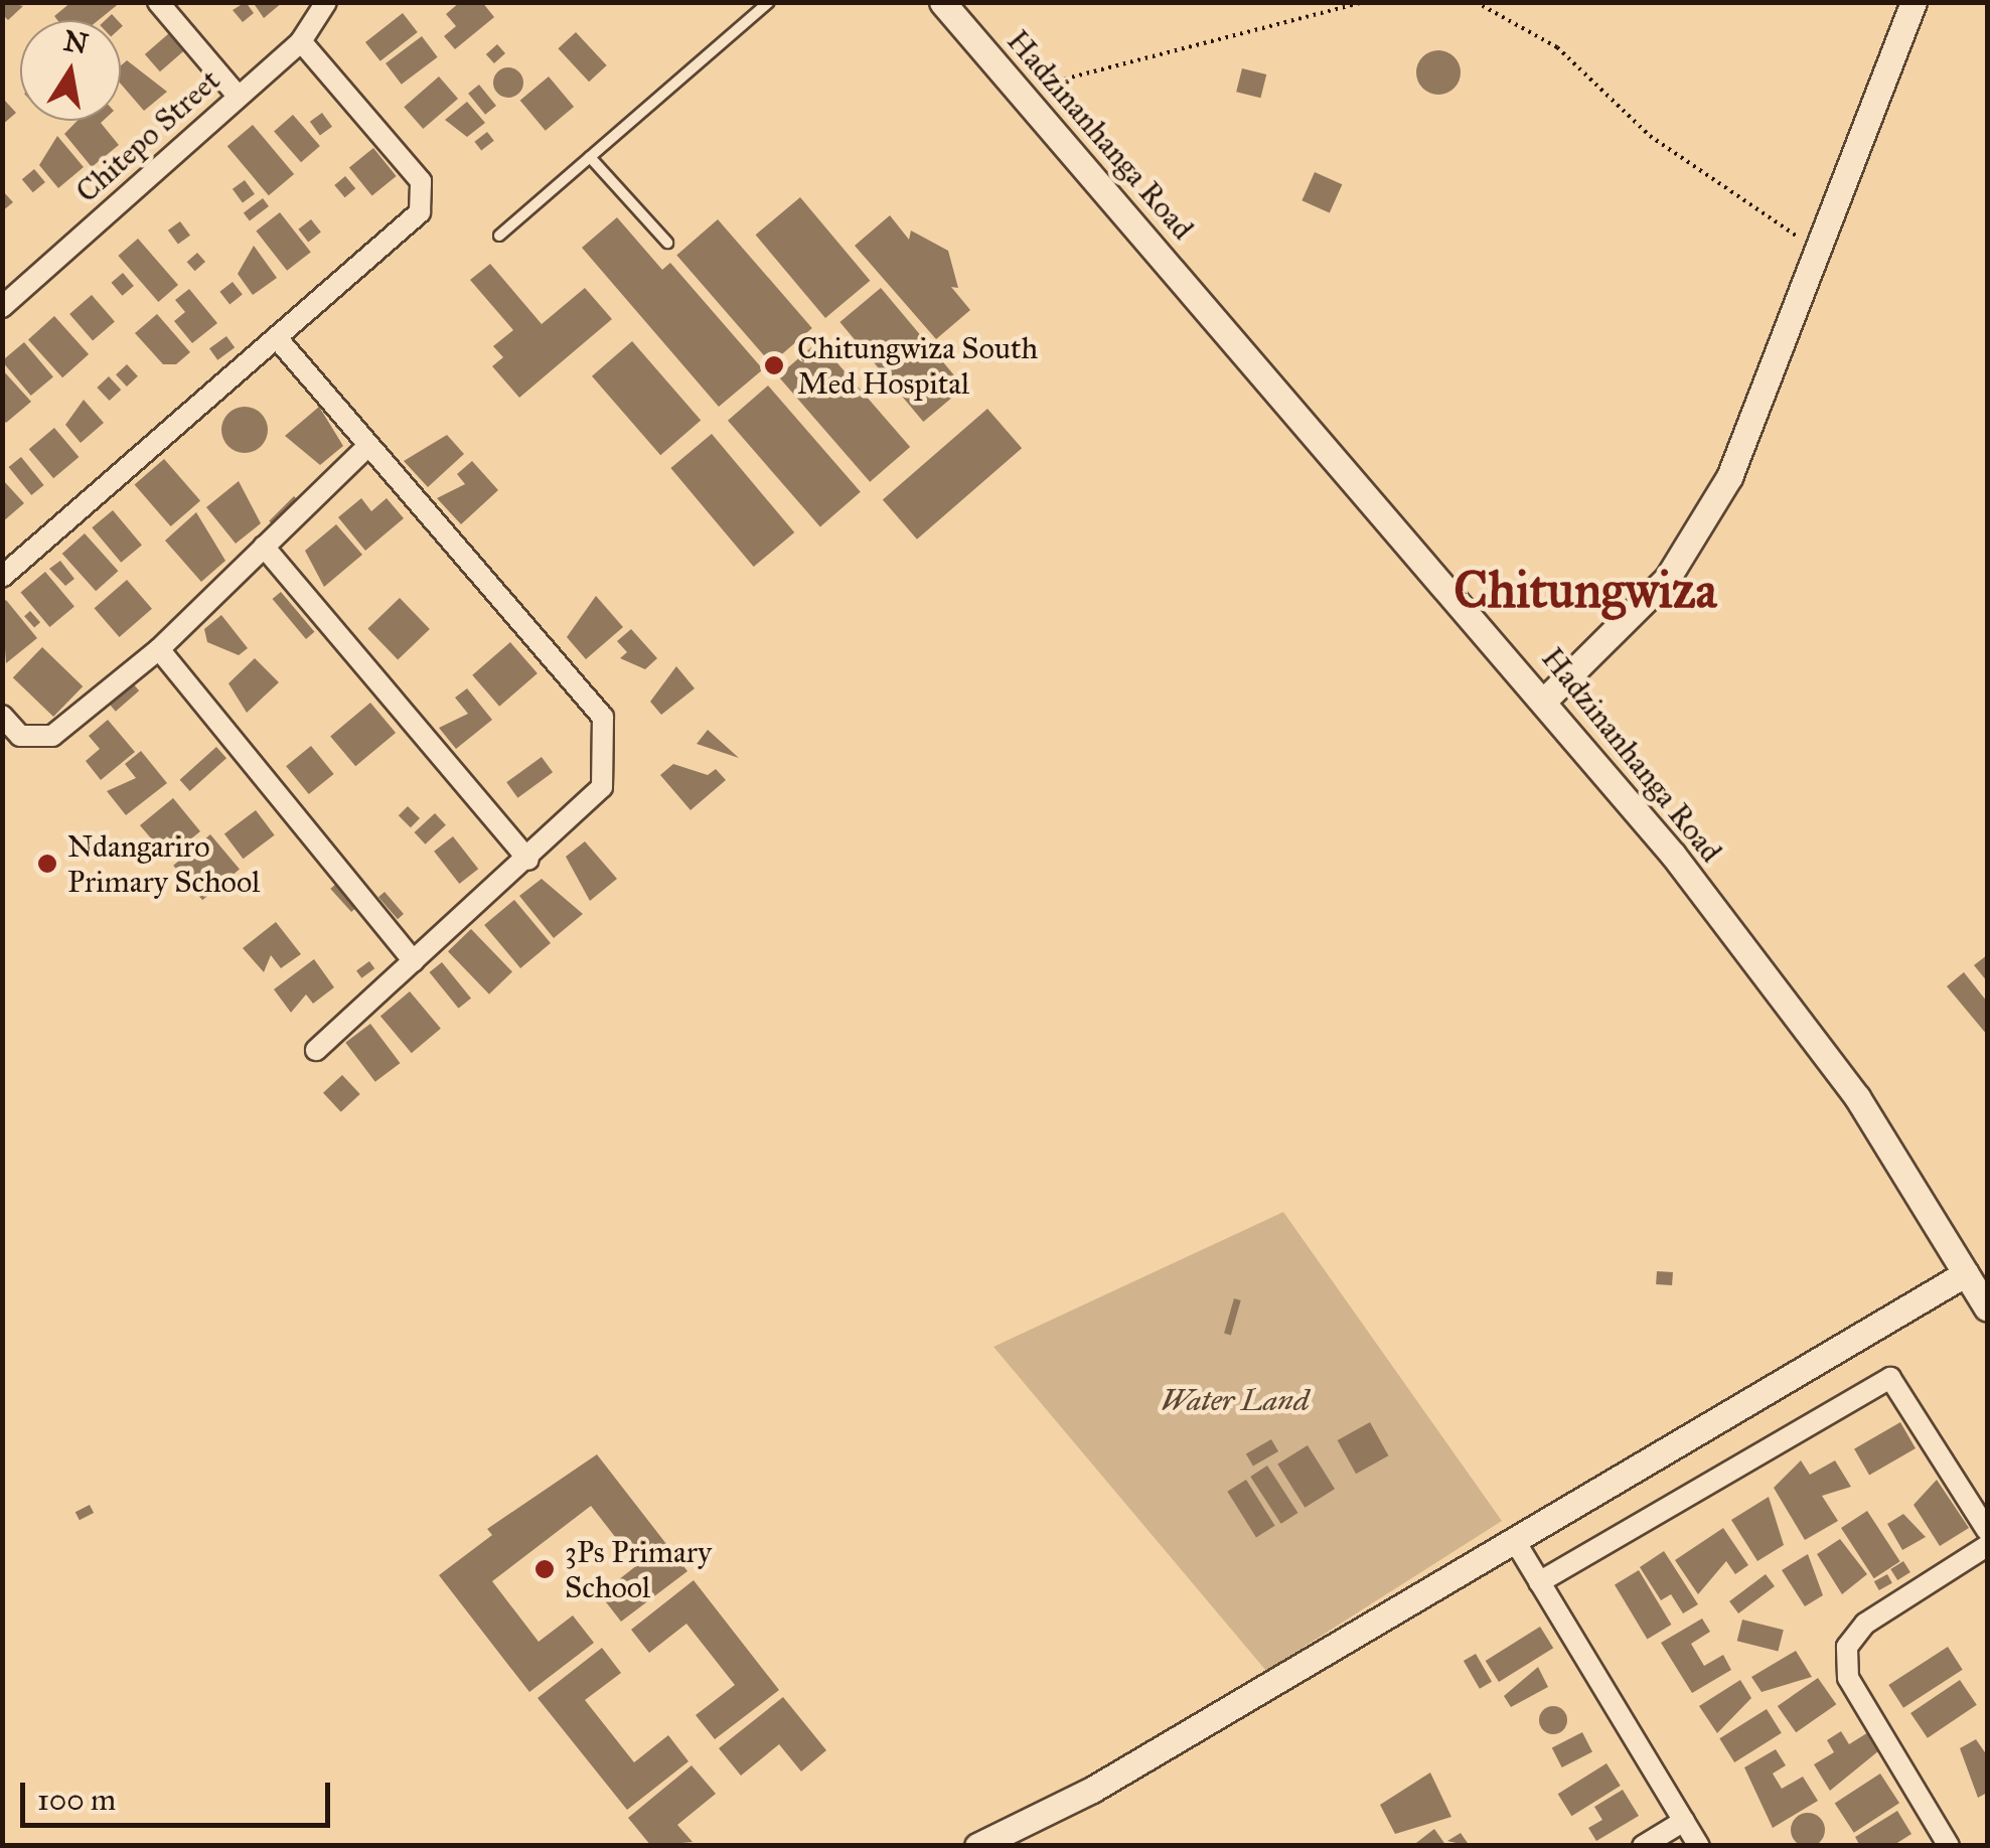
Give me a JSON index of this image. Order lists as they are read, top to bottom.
{
  "streets": {
    "street": ["Hadzinanhanga Road", "Chitepo Street"]
  },
  "districts": ["Chitungwiza"],
  "parks": ["Water Land"],
  "places": ["Chitungwiza South Med Hospital", "Ndangariro Primary School", "3Ps Primary School"],
  "scale_bar": "100 m",
  "north": "top"
}
